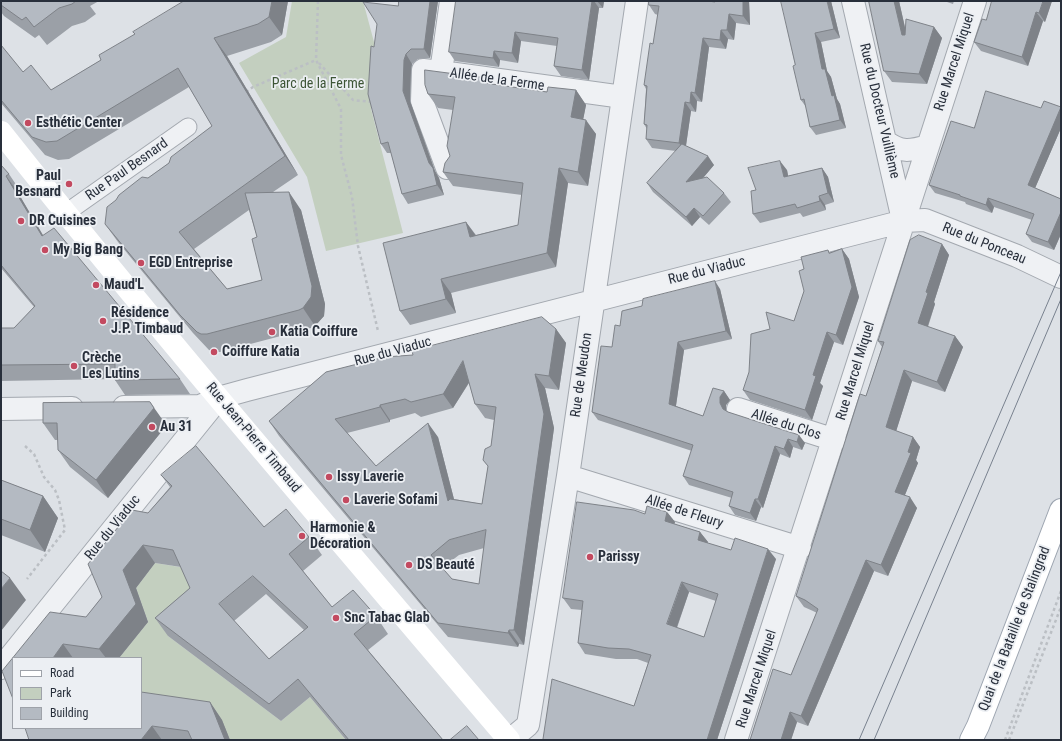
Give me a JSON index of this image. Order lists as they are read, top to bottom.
{
  "streets": {
    "main road": ["Rue Jean-Pierre Timbaud", "Quai de la Bataille de Stalingrad"],
    "street": [
      "Rue Marcel Miquel",
      "Allée de la Ferme",
      "Rue du Docteur Vuillième",
      "Rue Paul Besnard",
      "Rue du Ponceau",
      "Rue du Viaduc",
      "Rue de Meudon",
      "Allée du Clos",
      "Allée de Fleury"
    ]
  },
  "crossings": [
    ["Rue Marcel Miquel", "Rue du Docteur Vuillième"],
    ["Rue Marcel Miquel", "Rue du Ponceau"],
    ["Rue Marcel Miquel", "Rue du Viaduc"],
    ["Rue Marcel Miquel", "Allée du Clos"],
    ["Rue Marcel Miquel", "Allée de Fleury"],
    ["Allée de la Ferme", "Rue de Meudon"],
    ["Rue du Docteur Vuillième", "Rue du Ponceau"],
    ["Rue du Docteur Vuillième", "Rue du Viaduc"],
    ["Rue Paul Besnard", "Rue Jean-Pierre Timbaud"],
    ["Rue du Ponceau", "Rue du Viaduc"],
    ["Rue du Viaduc", "Rue de Meudon"],
    ["Rue du Viaduc", "Rue Jean-Pierre Timbaud"],
    ["Rue de Meudon", "Rue Jean-Pierre Timbaud"],
    ["Rue de Meudon", "Allée de Fleury"]
  ],
  "parks": ["Parc de la Ferme"],
  "places": [
    "Esthétic Center",
    "Paul Besnard",
    "DR Cuisines",
    "My Big Bang",
    "EGD Entreprise",
    "Maud'L",
    "Résidence J.P. Timbaud",
    "Katia Coiffure",
    "Coiffure Katia",
    "Crèche Les Lutins",
    "Au 31",
    "Issy Laverie",
    "Laverie Sofami",
    "Harmonie & Décoration",
    "Parissy",
    "DS Beauté",
    "Snc Tabac Glab"
  ],
  "legend": ["Road", "Park", "Building"]
}
